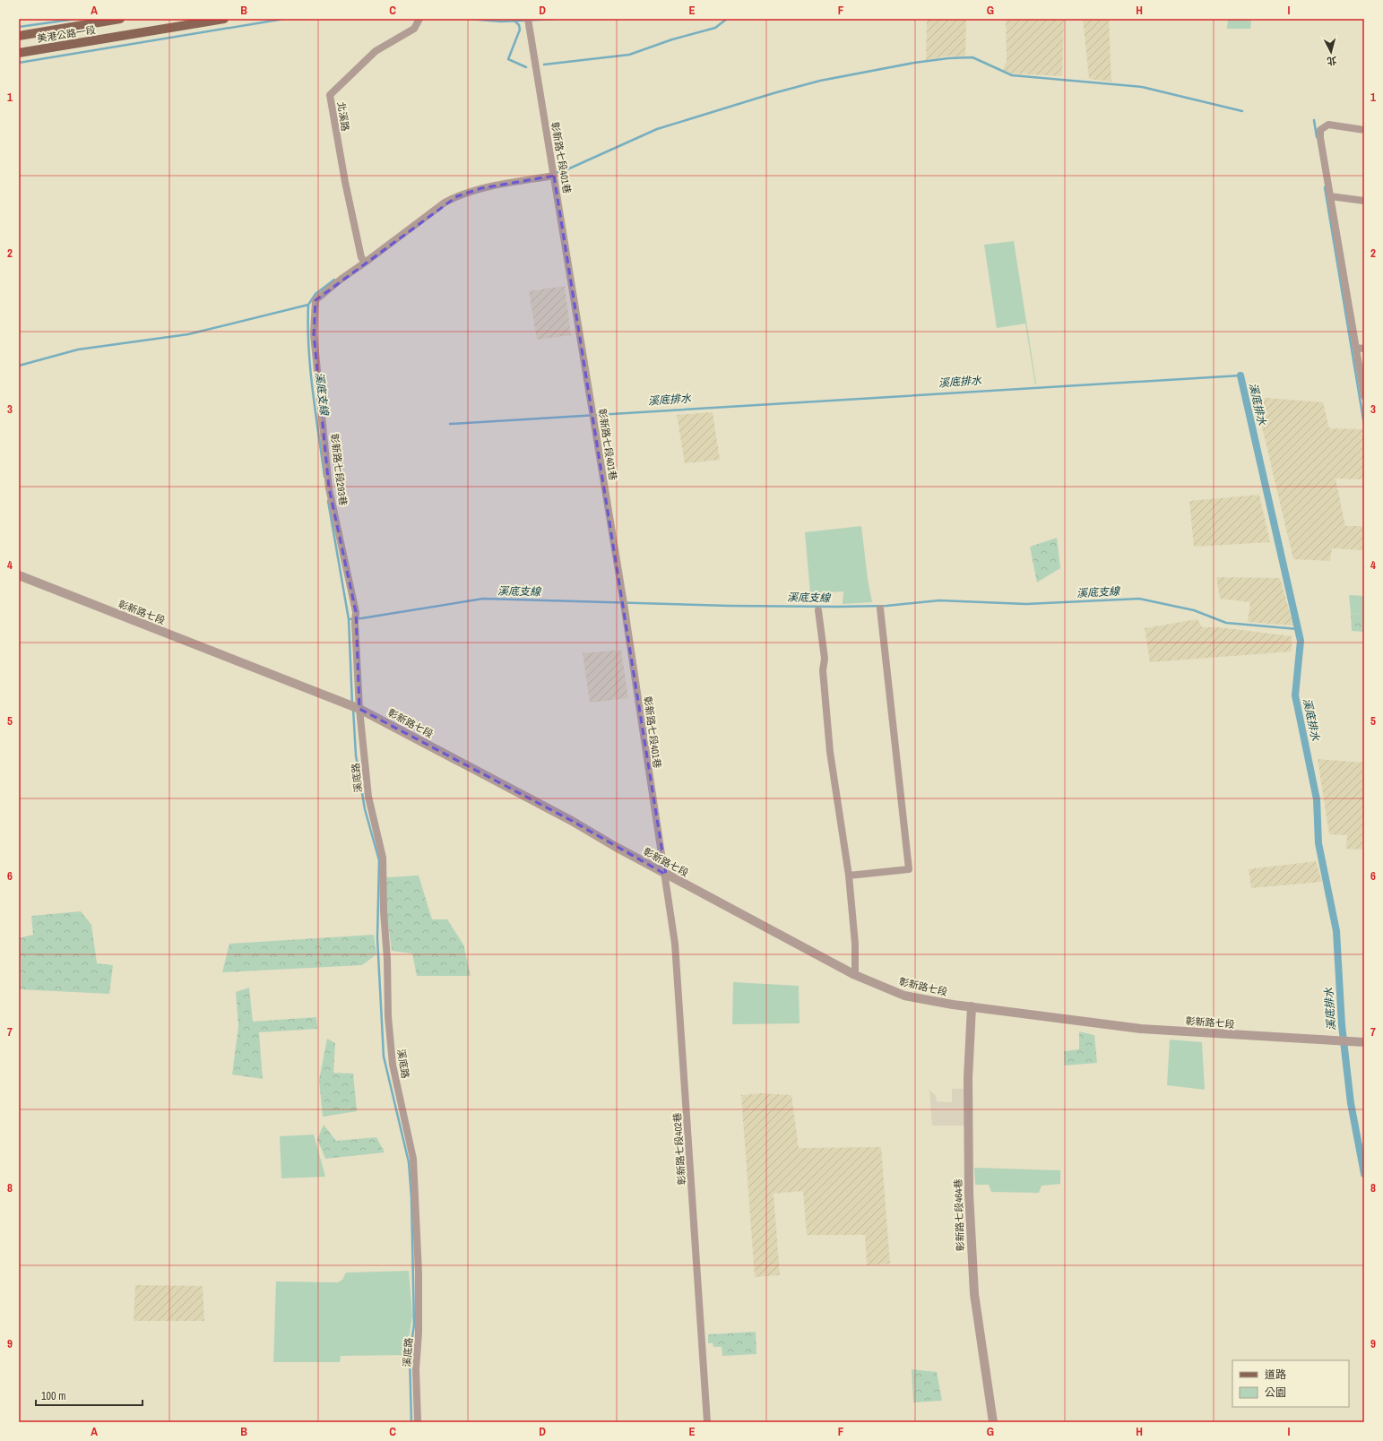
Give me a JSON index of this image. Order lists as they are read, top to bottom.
{
  "streets": {
    "main road": ["美港公路一段"],
    "street": [
      "北溪路",
      "彰新路七段401巷",
      "彰新路七段293巷",
      "彰新路七段",
      "溪底路",
      "彰新路七段402巷",
      "彰新路七段464巷"
    ]
  },
  "crossings": [
    ["北溪路", "彰新路七段293巷"],
    ["彰新路七段401巷", "彰新路七段293巷"],
    ["彰新路七段401巷", "彰新路七段"],
    ["彰新路七段401巷", "彰新路七段402巷"],
    ["彰新路七段293巷", "彰新路七段"],
    ["彰新路七段293巷", "溪底路"],
    ["彰新路七段", "溪底路"],
    ["彰新路七段", "彰新路七段402巷"],
    ["彰新路七段", "彰新路七段464巷"]
  ],
  "water": ["溪底排水", "溪底支線"],
  "legend": ["道路", "公園"],
  "scale_bar": "100 m",
  "north": "bottom",
  "grid": {
    "columns": [
      "A",
      "B",
      "C",
      "D",
      "E",
      "F",
      "G",
      "H",
      "I"
    ],
    "rows": [
      "1",
      "2",
      "3",
      "4",
      "5",
      "6",
      "7",
      "8",
      "9"
    ]
  }
}
